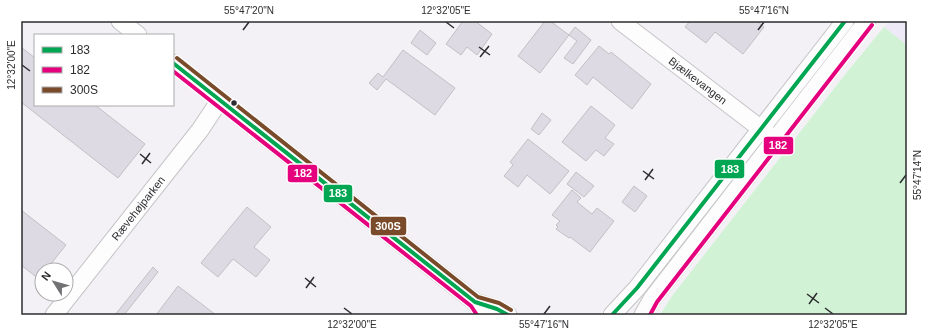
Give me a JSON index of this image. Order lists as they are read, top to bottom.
{
  "streets": {
    "street": ["Bjælkevangen", "Rævehøjparken"]
  },
  "lines": ["transit line 183", "transit line 182", "transit line 300S"],
  "legend": ["183", "182", "300S"],
  "north": "top left",
  "coordinates": [
    "55°47'20\"N",
    "12°32'05\"E",
    "55°47'16\"N",
    "12°32'00\"E",
    "55°47'14\"N"
  ]
}
